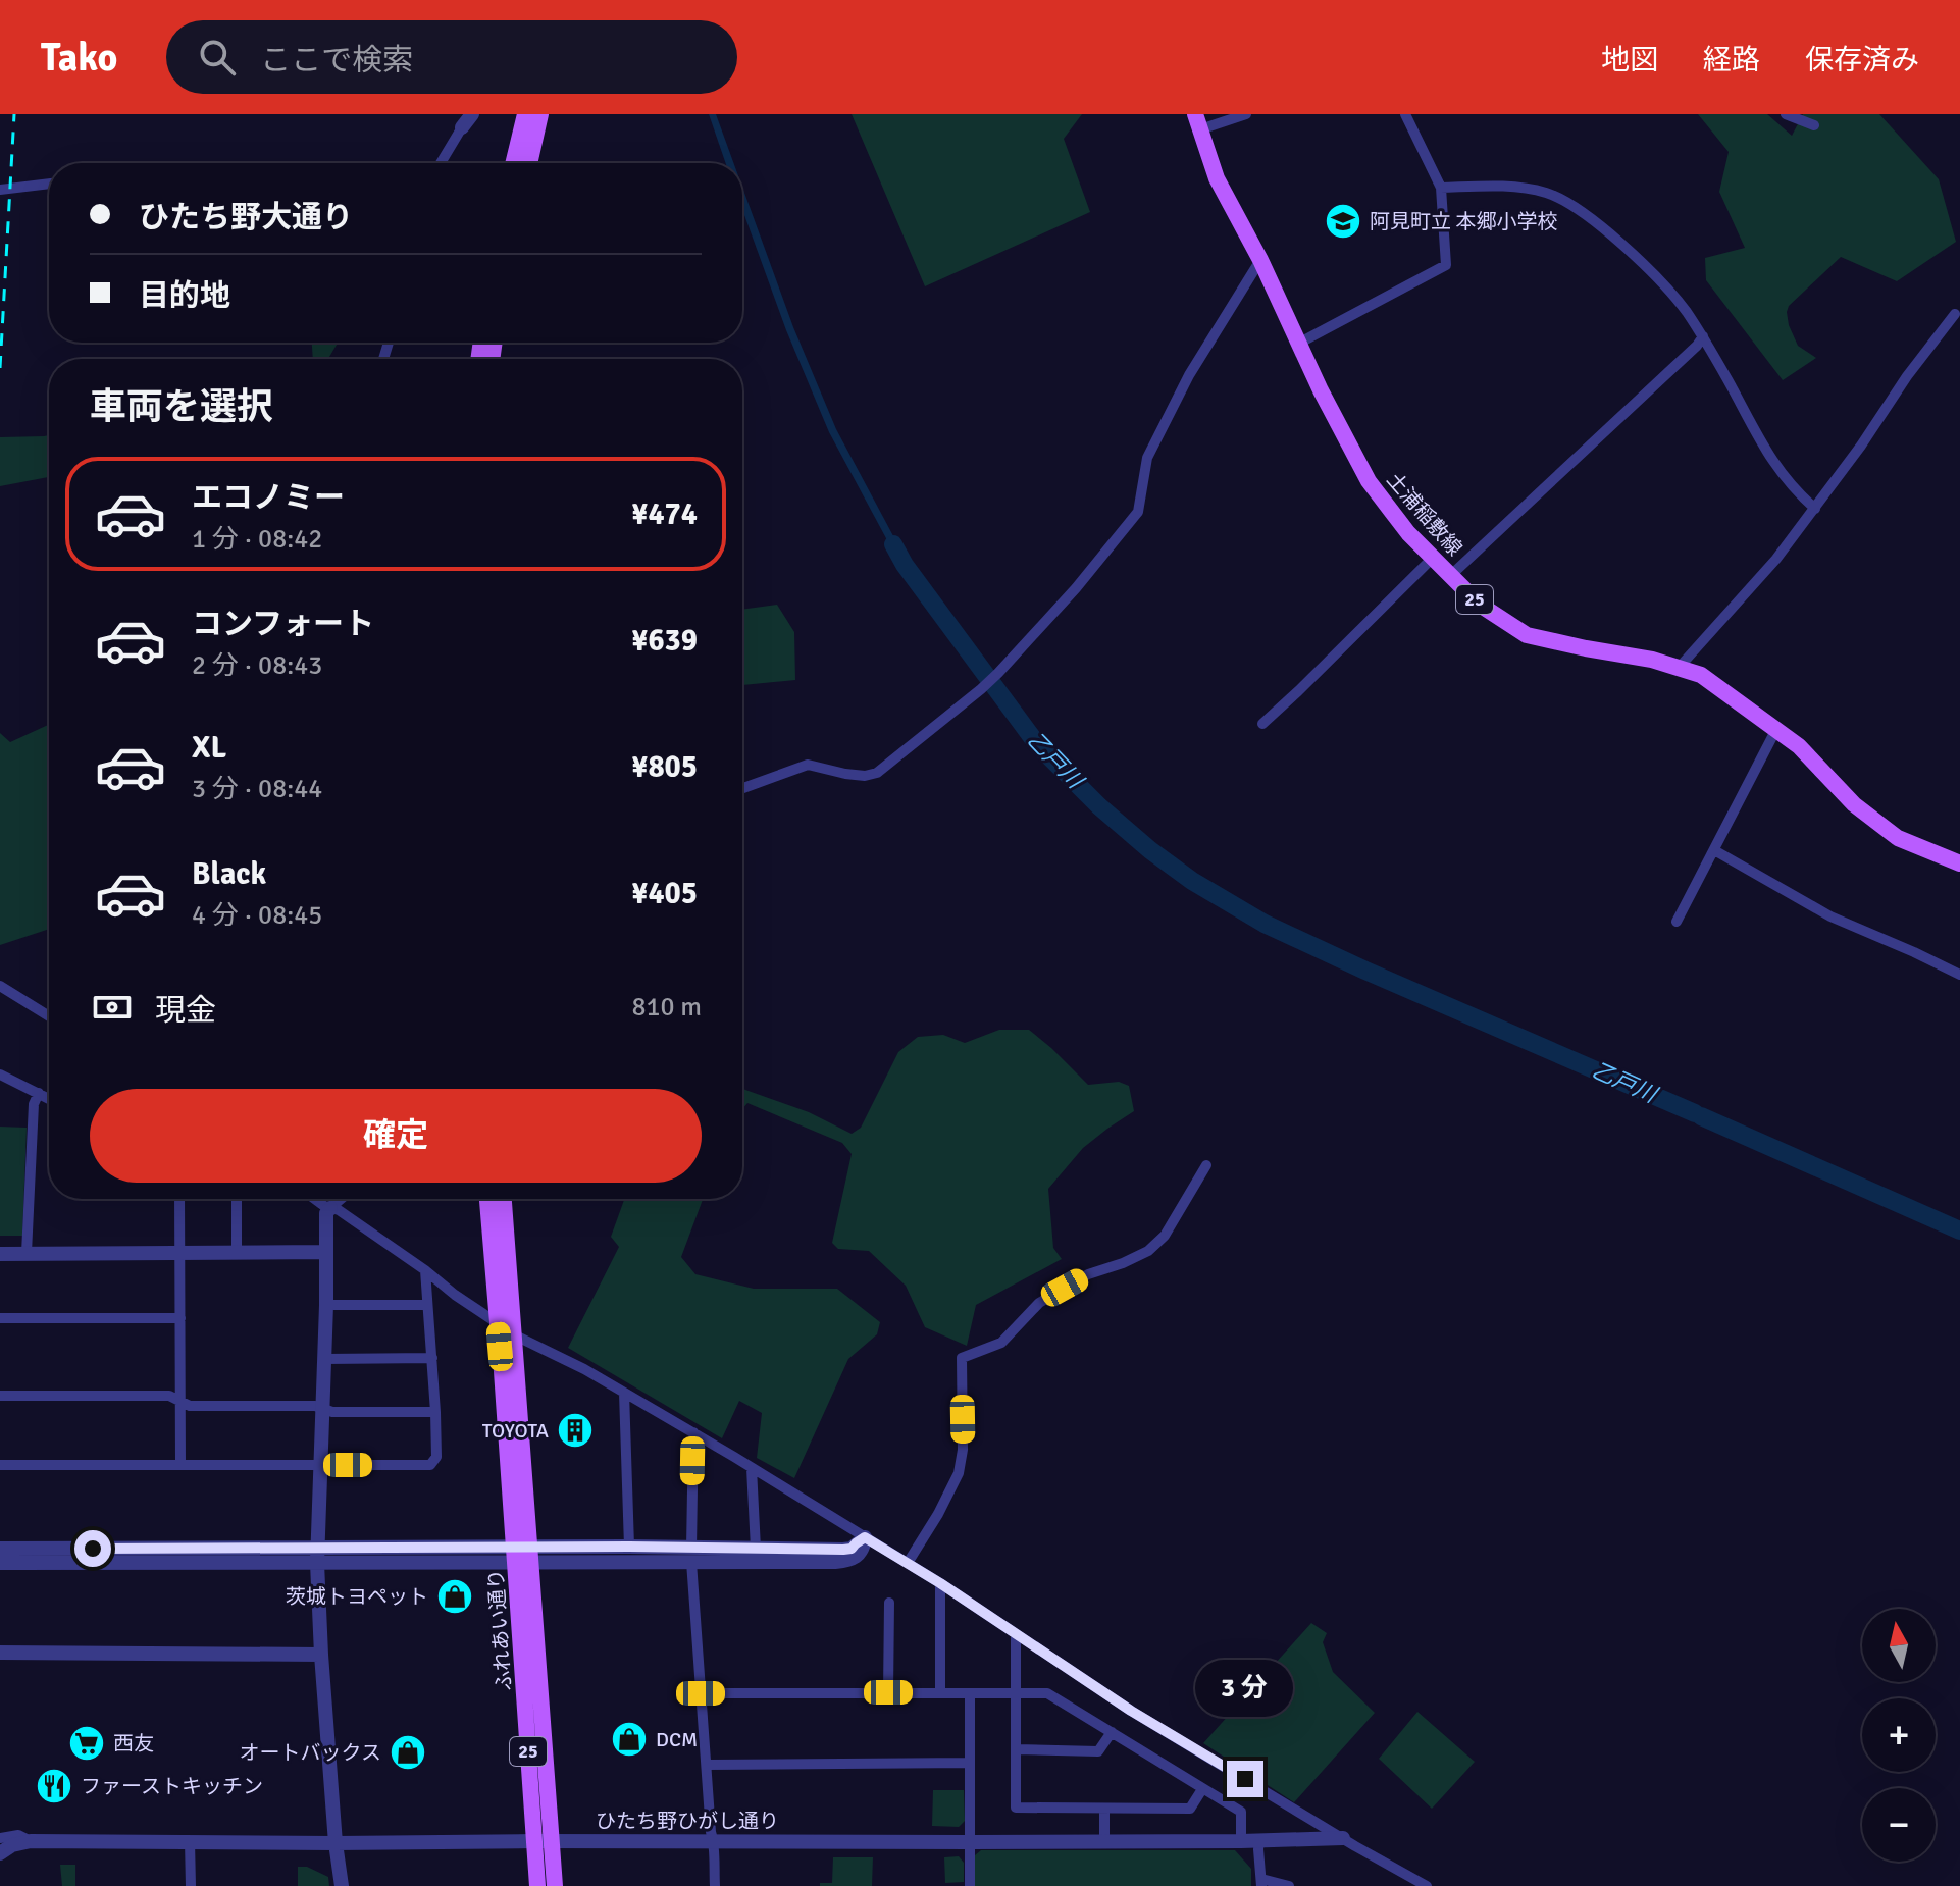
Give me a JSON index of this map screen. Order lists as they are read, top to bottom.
{
  "streets": {
    "main road": ["土浦稲敷線", "25", "ふれあい通り"],
    "street": ["ひたち野ひがし通り"]
  },
  "crossings": [
    ["25", "ふれあい通り"],
    ["ふれあい通り", "ひたち野ひがし通り"]
  ],
  "water": ["乙戸川"],
  "places": {
    "school or university": ["阿見町立 本郷小学校"],
    "building": ["TOYOTA"],
    "shop": ["茨城トヨペット", "DCM", "オートバックス"],
    "supermarket": ["西友"],
    "restaurant": ["ファーストキッチン"]
  },
  "north": "top",
  "page": {
    "header": "Tako",
    "search": "ここで検索",
    "nav": ["地図", "経路", "保存済み"],
    "banner": ["ひたち野大通り", "目的地"],
    "heading": "車両を選択",
    "list": [
      {
        "name": "エコノミー",
        "note": "1 分 · 08:42",
        "value": "¥474"
      },
      {
        "name": "コンフォート",
        "note": "2 分 · 08:43",
        "value": "¥639"
      },
      {
        "name": "XL",
        "note": "3 分 · 08:44",
        "value": "¥805"
      },
      {
        "name": "Black",
        "note": "4 分 · 08:45",
        "value": "¥405"
      }
    ],
    "pay": ["現金", "810 m"],
    "buttons": "確定",
    "map_buttons": ["+", "−"],
    "bubble": "3 分"
  }
}
